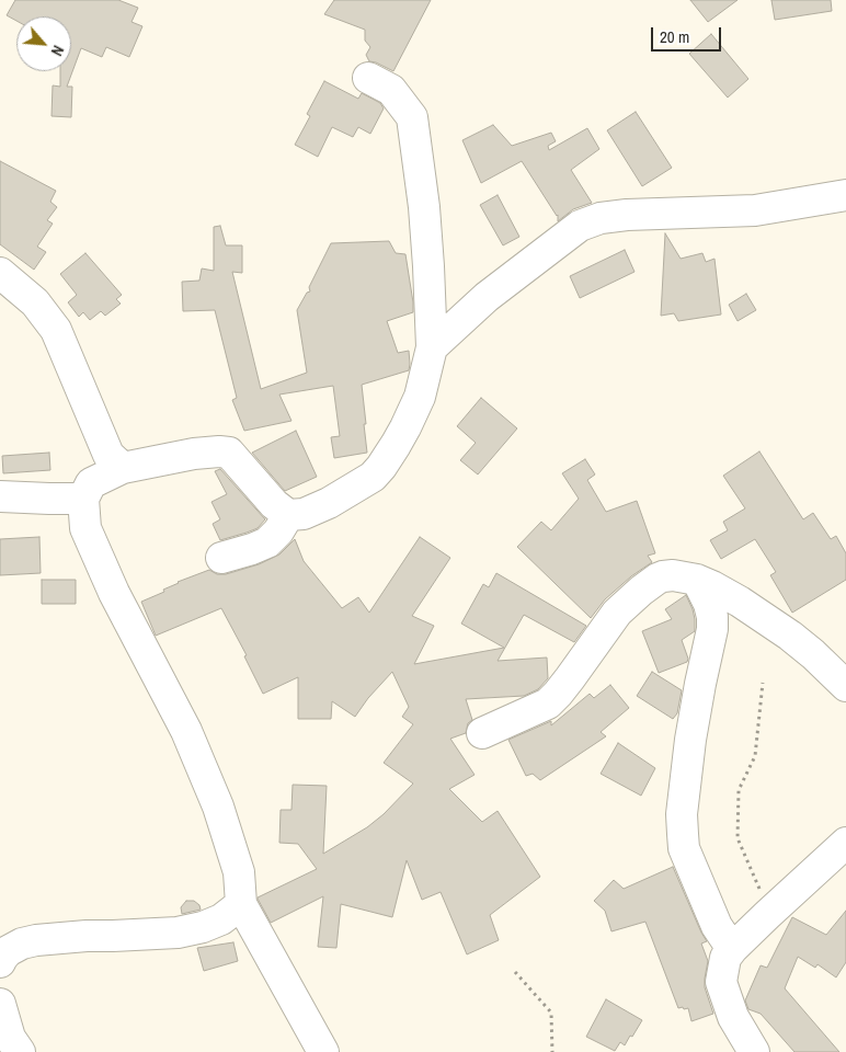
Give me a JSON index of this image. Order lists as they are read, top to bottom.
{
  "scale_bar": "20 m",
  "north": "bottom right"
}
